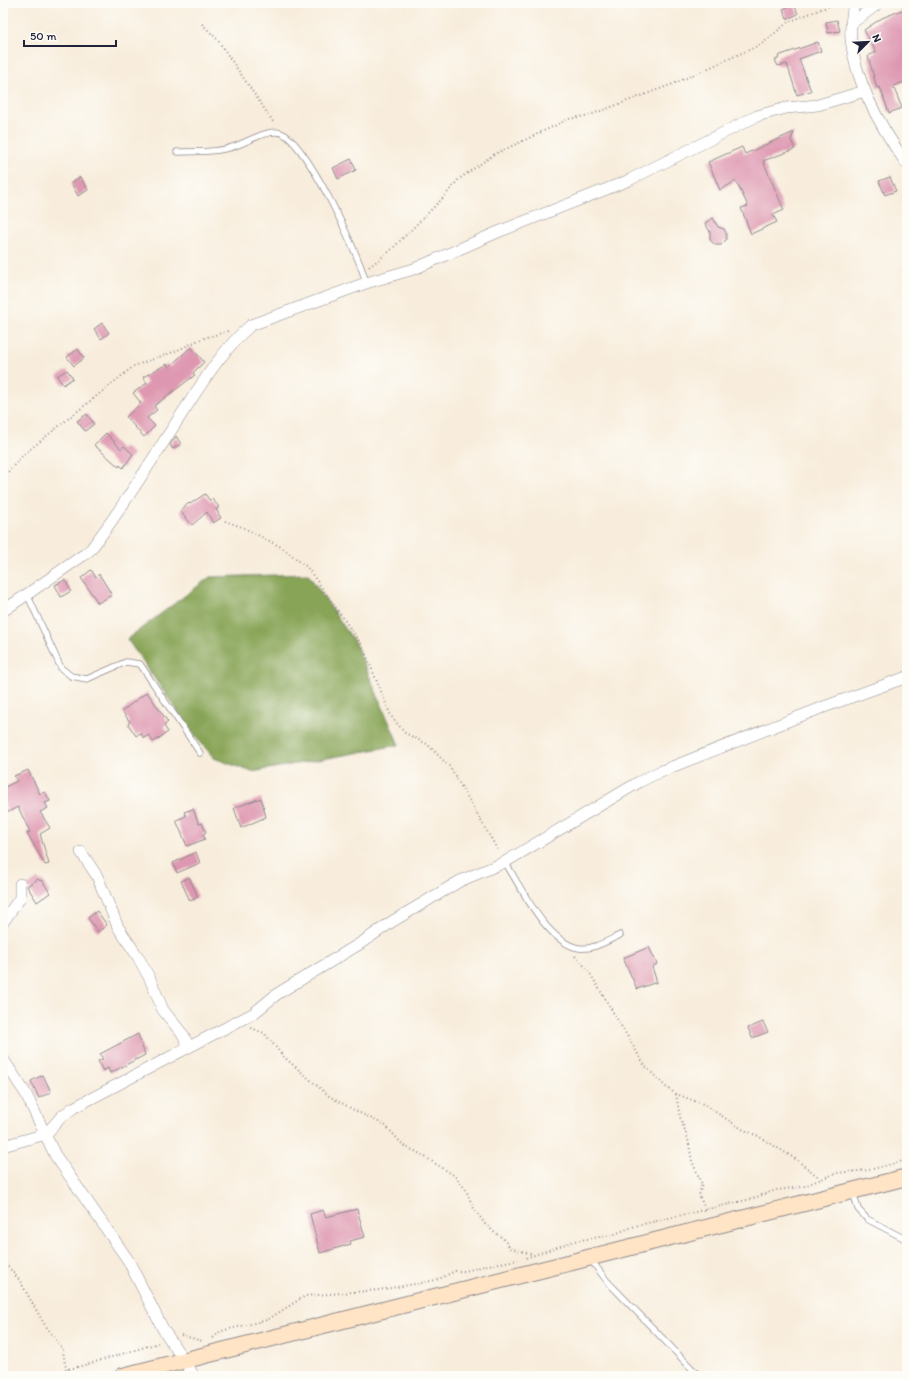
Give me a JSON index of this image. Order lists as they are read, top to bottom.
{
  "scale_bar": "50 m",
  "north": "top right"
}
